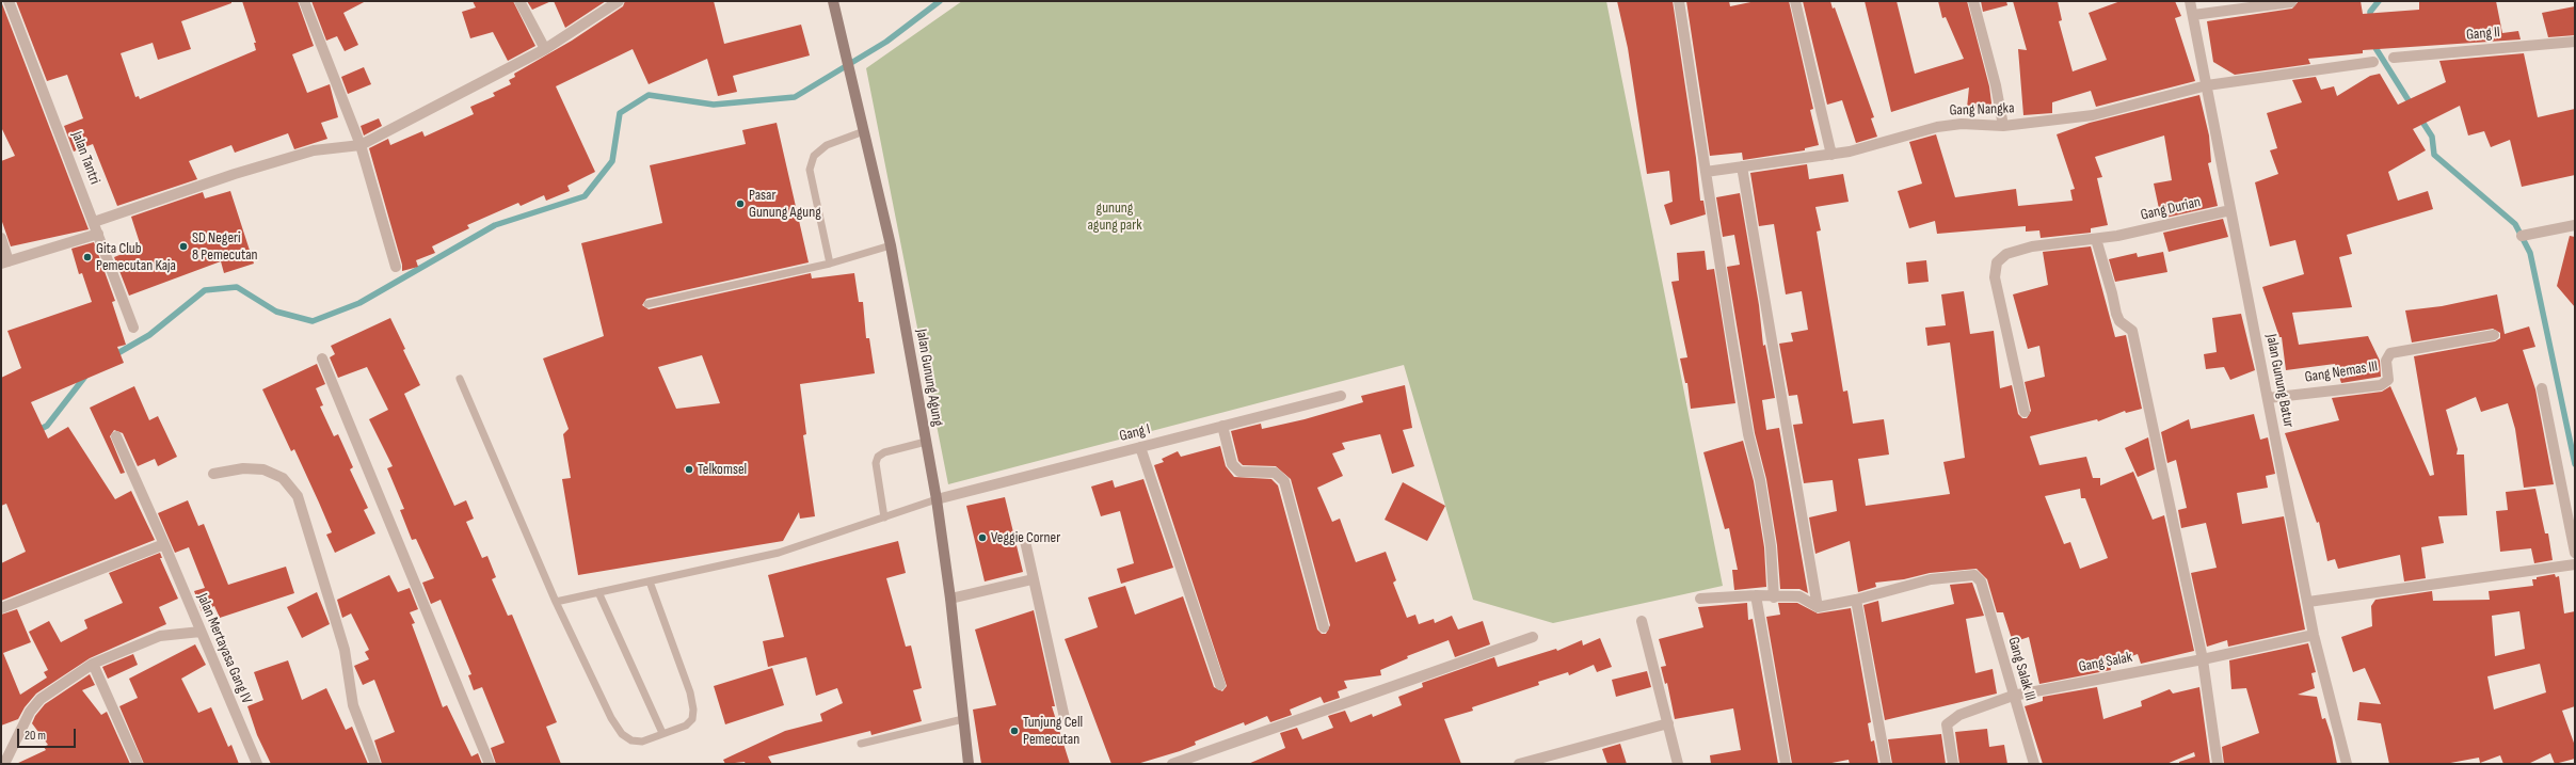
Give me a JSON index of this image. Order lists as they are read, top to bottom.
{
  "streets": {
    "main road": ["Jalan Gunung Agung"],
    "street": [
      "Gang II",
      "Gang Nangka",
      "Jalan Tantri",
      "Gang Durian",
      "Gang Nemas III",
      "Jalan Gunung Batur",
      "Gang I",
      "Jalan Mertayasa Gang IV",
      "Gang Salak",
      "Gang Salak III"
    ]
  },
  "crossings": [
    ["Gang Nangka", "Jalan Gunung Batur"],
    ["Gang Durian", "Jalan Gunung Batur"],
    ["Gang Nemas III", "Jalan Gunung Batur"],
    ["Jalan Gunung Agung", "Gang I"],
    ["Jalan Gunung Batur", "Gang Salak"],
    ["Gang Salak", "Gang Salak III"]
  ],
  "parks": ["gunung agung park"],
  "places": [
    "Pasar Gunung Agung",
    "SD Negeri 8 Pemecutan",
    "Gita Club Pemecutan Kaja",
    "Telkomsel",
    "Veggie Corner",
    "Tunjung Cell Pemecutan"
  ],
  "scale_bar": "20 m"
}
